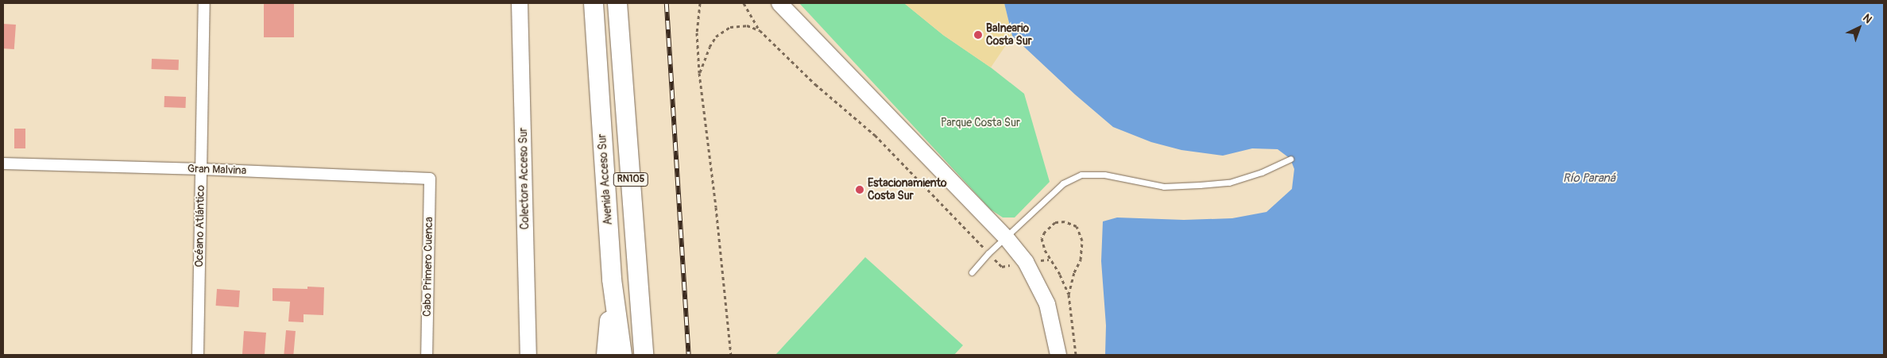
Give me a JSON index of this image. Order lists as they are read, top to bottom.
{
  "streets": {
    "highway": ["Avenida Acceso Sur", "RN105"],
    "main road": ["Colectora Acceso Sur"],
    "street": ["Gran Malvina", "Océano Atlántico", "Cabo Primero Cuenca"]
  },
  "crossings": [
    ["Gran Malvina", "Océano Atlántico"],
    ["Gran Malvina", "Cabo Primero Cuenca"]
  ],
  "water": ["Río Paraná"],
  "parks": ["Parque Costa Sur"],
  "places": ["Balneario Costa Sur", "Estacionamiento Costa Sur"],
  "north": "top right"
}
